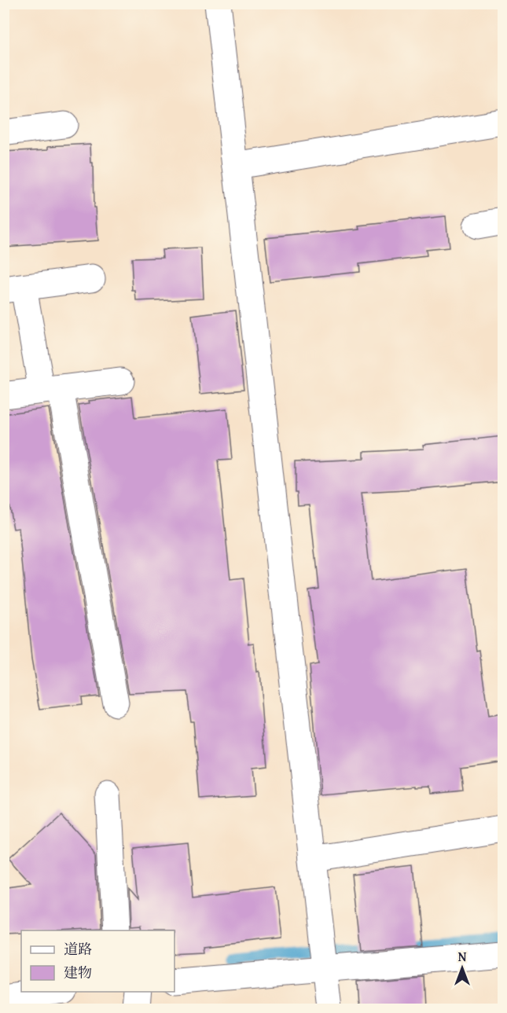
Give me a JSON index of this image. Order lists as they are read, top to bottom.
{
  "legend": ["道路", "建物"],
  "north": "top"
}
